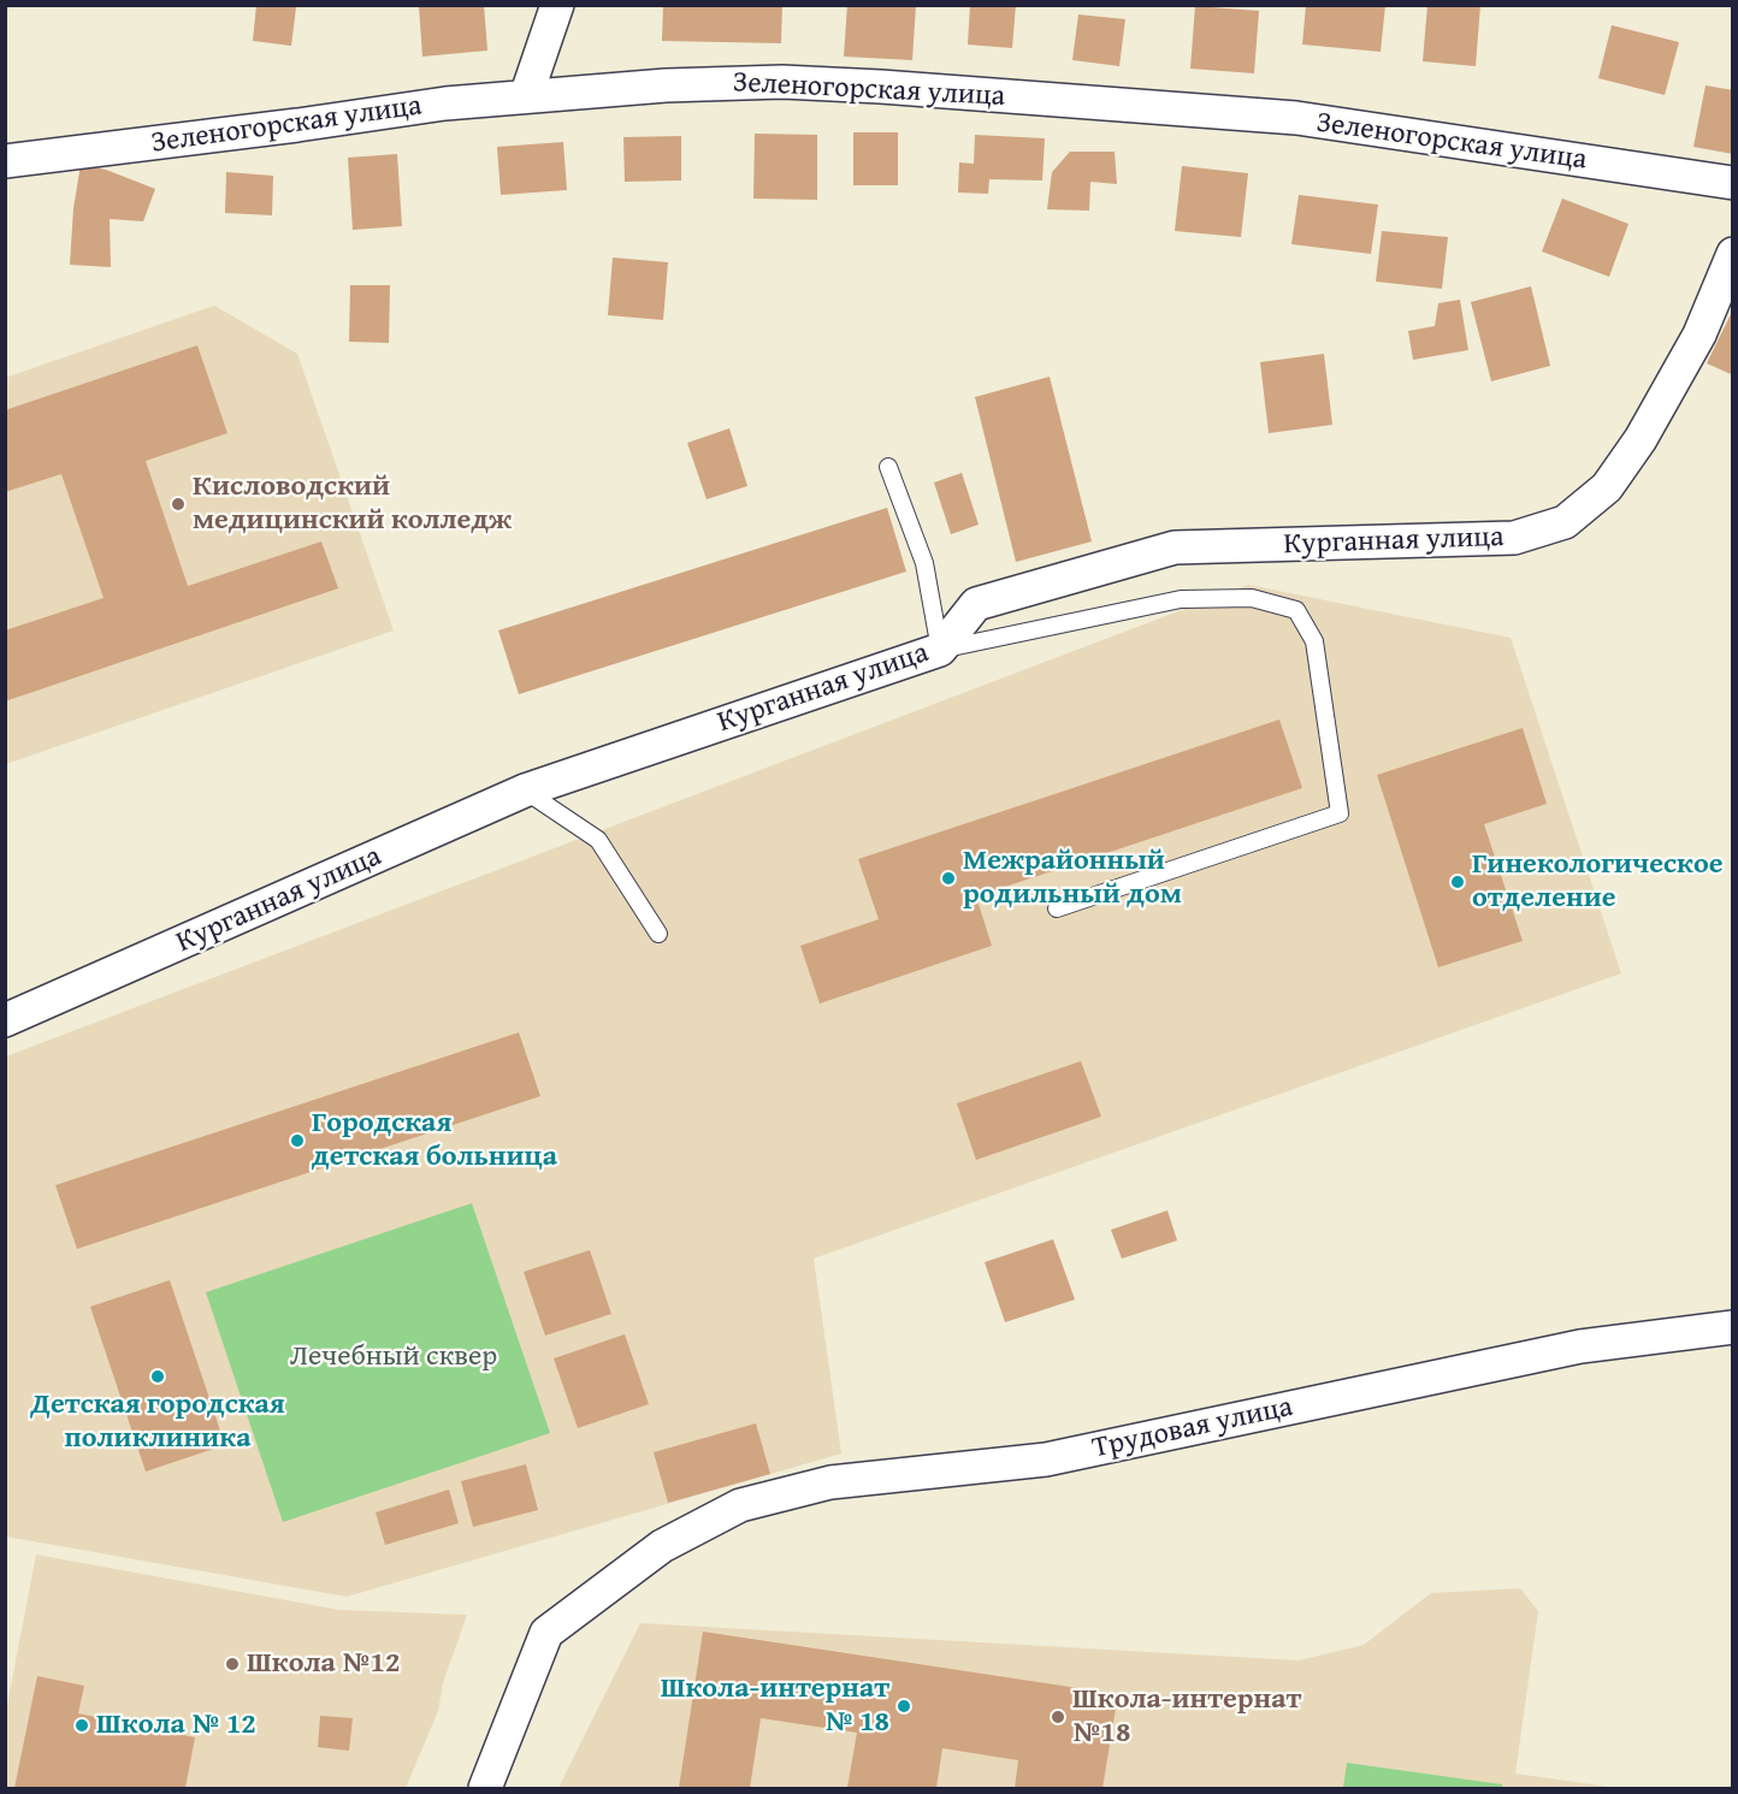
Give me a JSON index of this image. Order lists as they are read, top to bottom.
{
  "streets": {
    "street": ["Зеленогорская улица", "Курганная улица", "Трудовая улица"]
  },
  "parks": ["Лечебный сквер"],
  "places": [
    "Кисловодский медицинский колледж",
    "Межрайонный родильный дом",
    "Гинекологическое отделение",
    "Городская детская больница",
    "Детская городская поликлиника",
    "Школа №12",
    "Школа-интернат № 18",
    "Школа-интернат №18",
    "Школа № 12"
  ]
}
